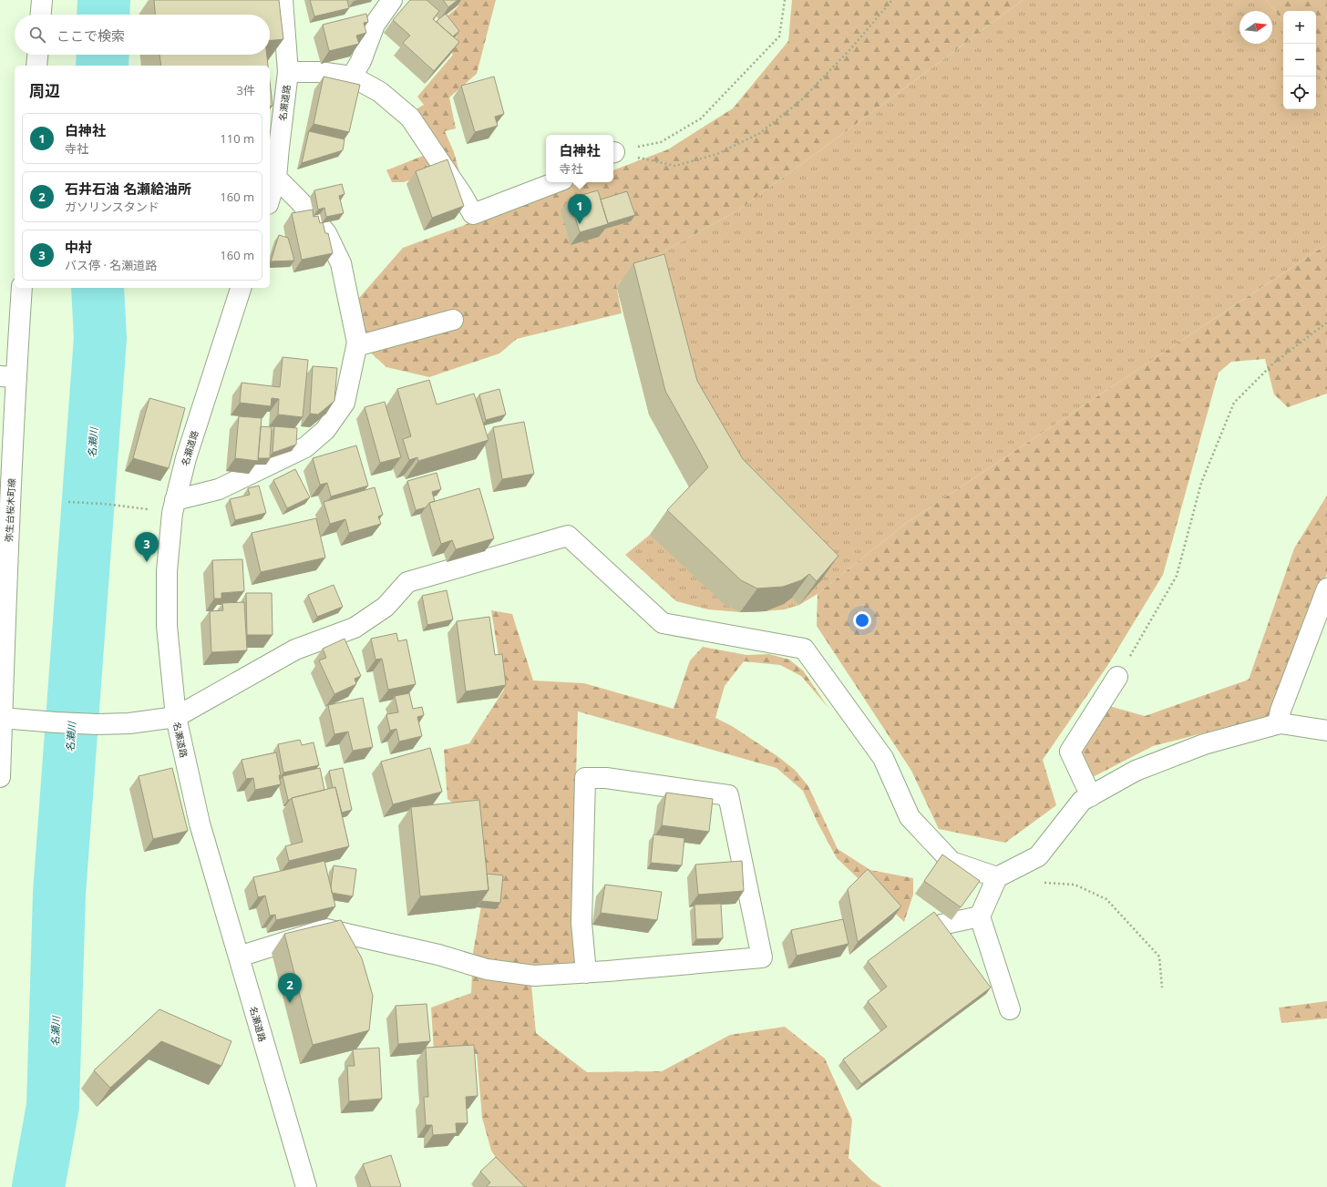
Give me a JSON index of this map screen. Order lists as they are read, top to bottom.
{
  "streets": {
    "street": ["名瀬道路", "弥生台桜木町線"]
  },
  "water": ["名瀬川"],
  "north": "right",
  "page": {
    "map_buttons": ["+", "−"],
    "search": "ここで検索",
    "heading": ["周辺", "3件"],
    "list": [
      {
        "mark": "1",
        "name": "白神社",
        "note": "寺社",
        "value": "110 m"
      },
      {
        "mark": "2",
        "name": "石井石油 名瀬給油所",
        "note": "ガソリンスタンド",
        "value": "160 m"
      },
      {
        "mark": "3",
        "name": "中村",
        "note": "バス停 · 名瀬道路",
        "value": "160 m"
      }
    ],
    "popup": ["白神社", "寺社"],
    "pins": ["1", "3", "2"]
  }
}
